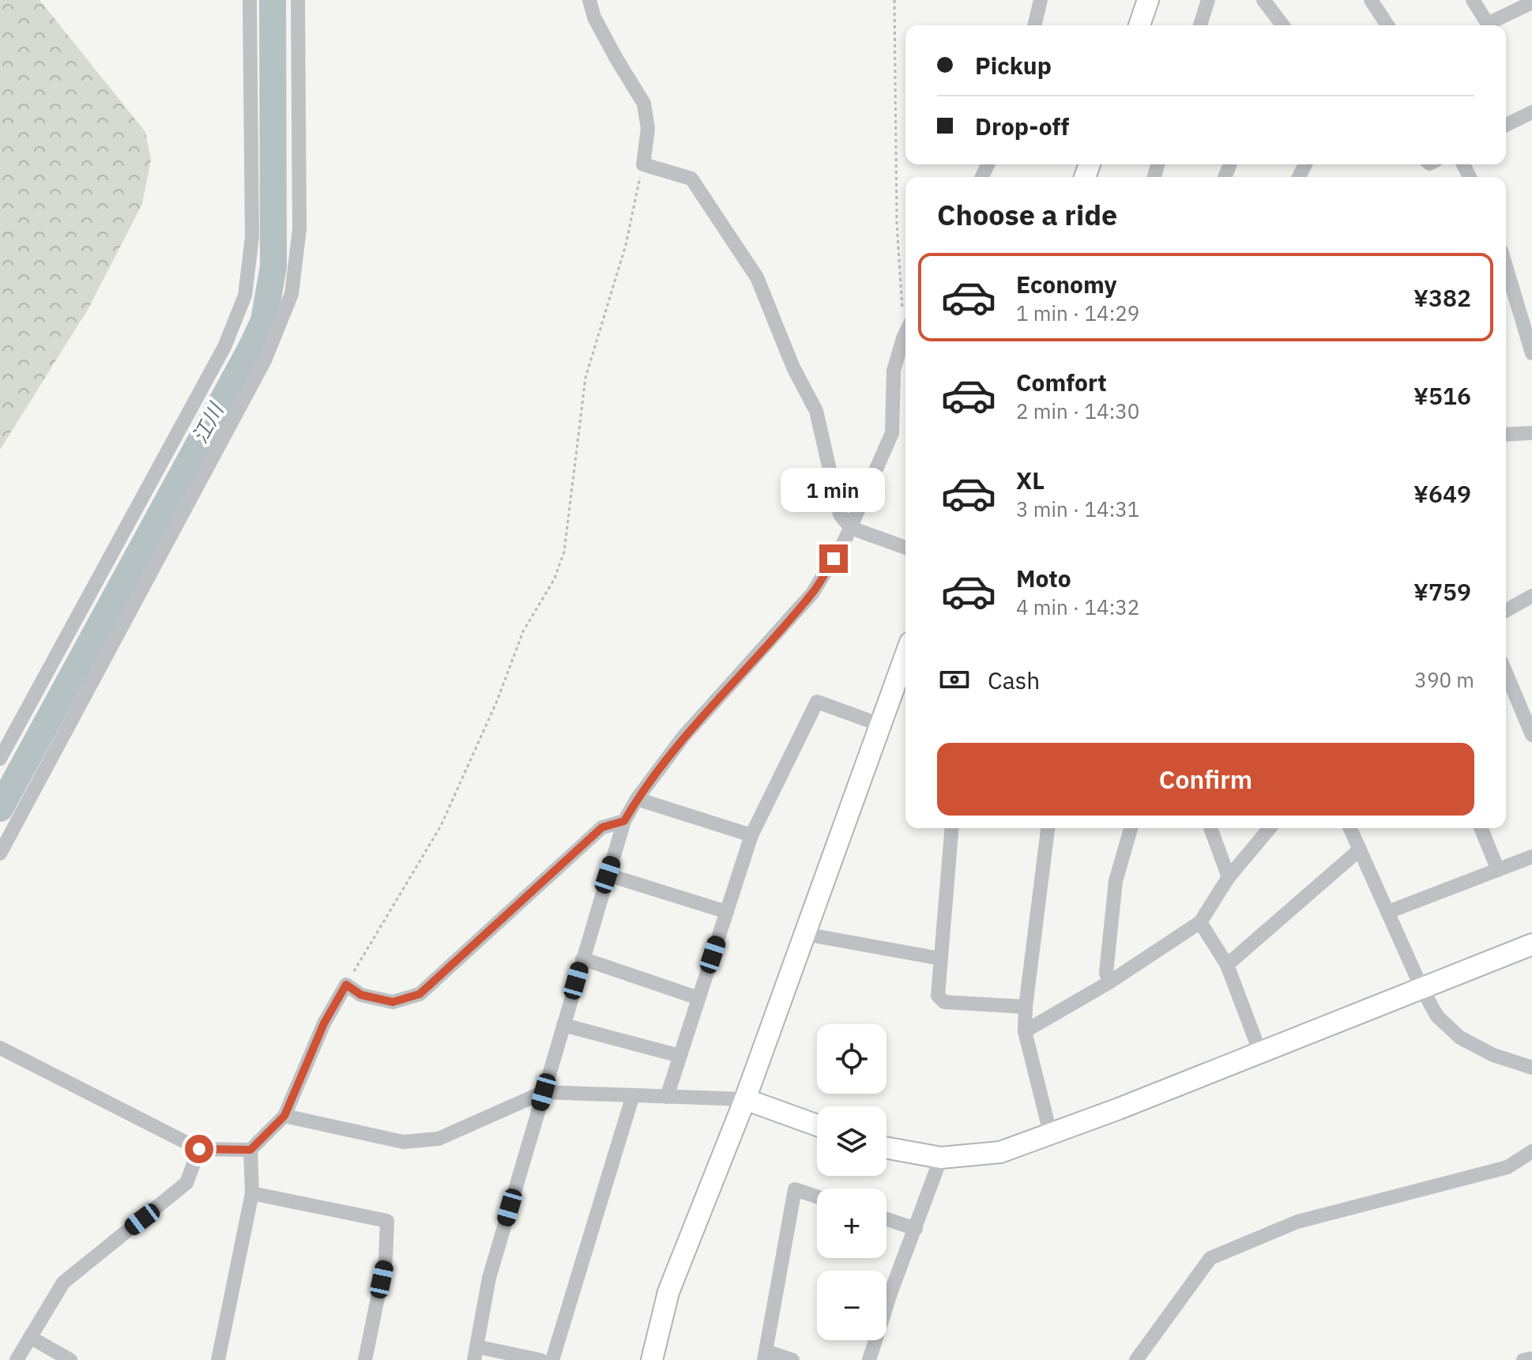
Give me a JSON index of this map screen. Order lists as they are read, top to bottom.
{
  "water": ["江川"],
  "page": {
    "banner": ["Pickup", "Drop-off"],
    "heading": "Choose a ride",
    "list": [
      {
        "name": "Economy",
        "note": "1 min · 14:29",
        "value": "¥382"
      },
      {
        "name": "Comfort",
        "note": "2 min · 14:30",
        "value": "¥516"
      },
      {
        "name": "XL",
        "note": "3 min · 14:31",
        "value": "¥649"
      },
      {
        "name": "Moto",
        "note": "4 min · 14:32",
        "value": "¥759"
      }
    ],
    "bubble": "1 min",
    "pay": ["Cash", "390 m"],
    "buttons": "Confirm",
    "map_buttons": ["+", "−"]
  }
}
